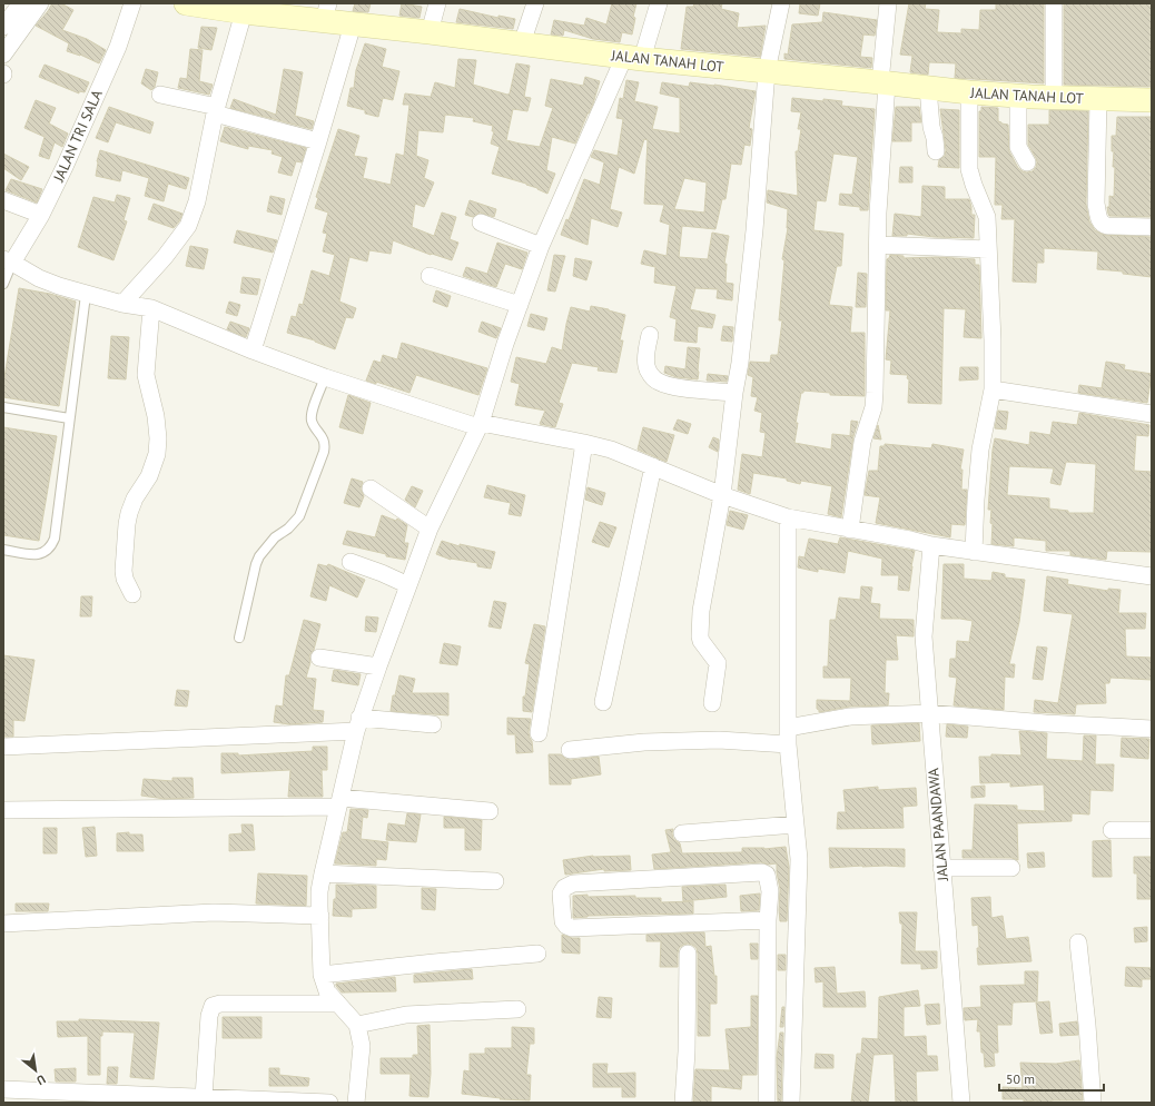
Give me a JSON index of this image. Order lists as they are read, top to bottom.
{
  "streets": {
    "main road": ["JALAN TANAH LOT"],
    "street": ["JALAN TRI SALA", "JALAN PAANDAWA"]
  },
  "scale_bar": "50 m",
  "north": "bottom right"
}
